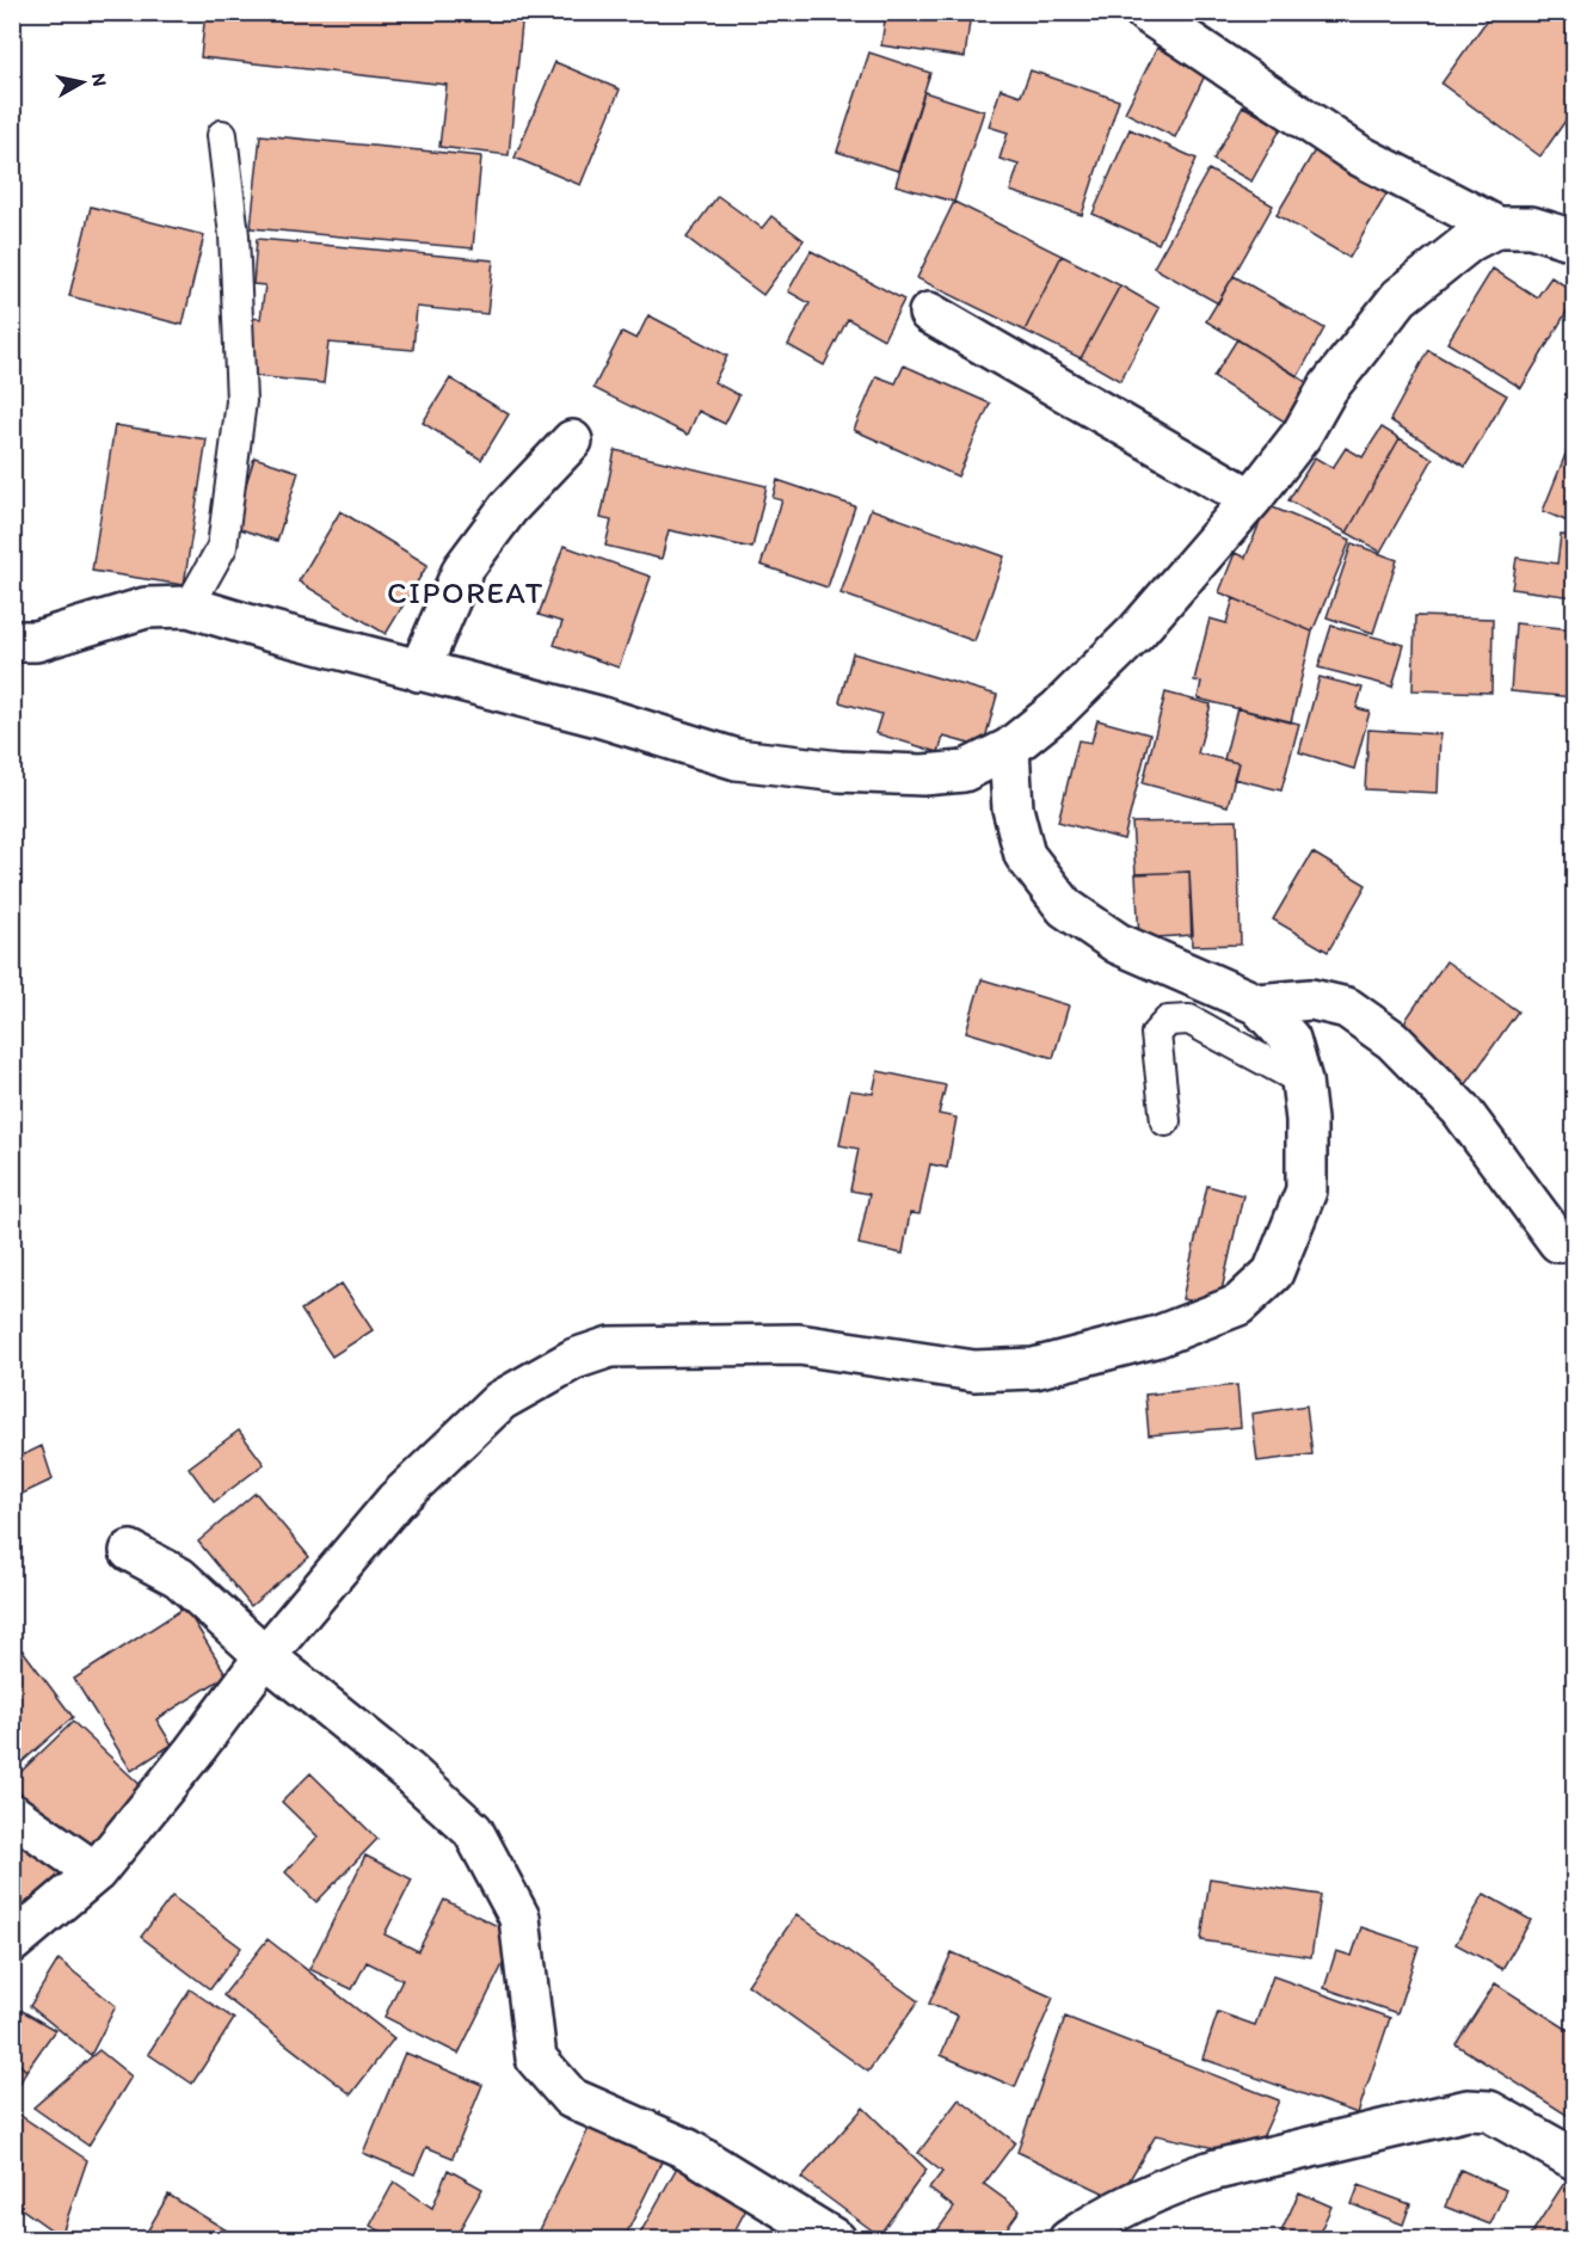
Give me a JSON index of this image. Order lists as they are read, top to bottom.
{
  "districts": ["CIPOREAT"],
  "north": "right"
}
